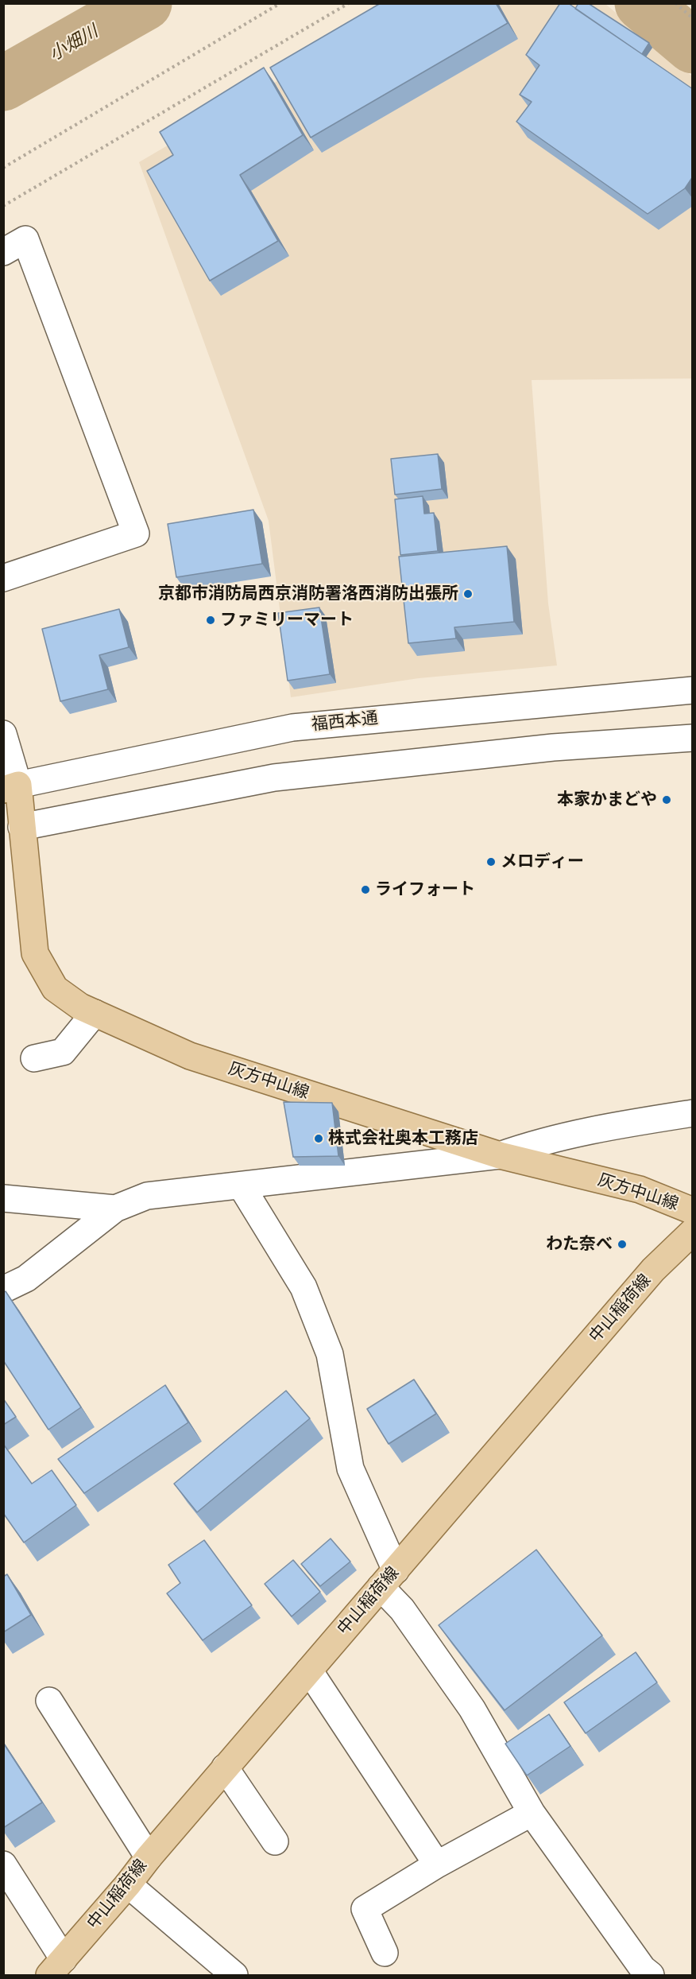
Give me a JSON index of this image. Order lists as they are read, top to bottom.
{
  "streets": {
    "main road": ["灰方中山線", "中山稲荷線"],
    "street": ["福西本通"]
  },
  "crossings": [
    ["福西本通", "灰方中山線"]
  ],
  "water": ["小畑川"],
  "places": [
    "京都市消防局西京消防署洛西消防出張所",
    "ファミリーマート",
    "本家かまどや",
    "メロディー",
    "ライフォート",
    "株式会社奥本工務店",
    "わた奈べ"
  ]
}
